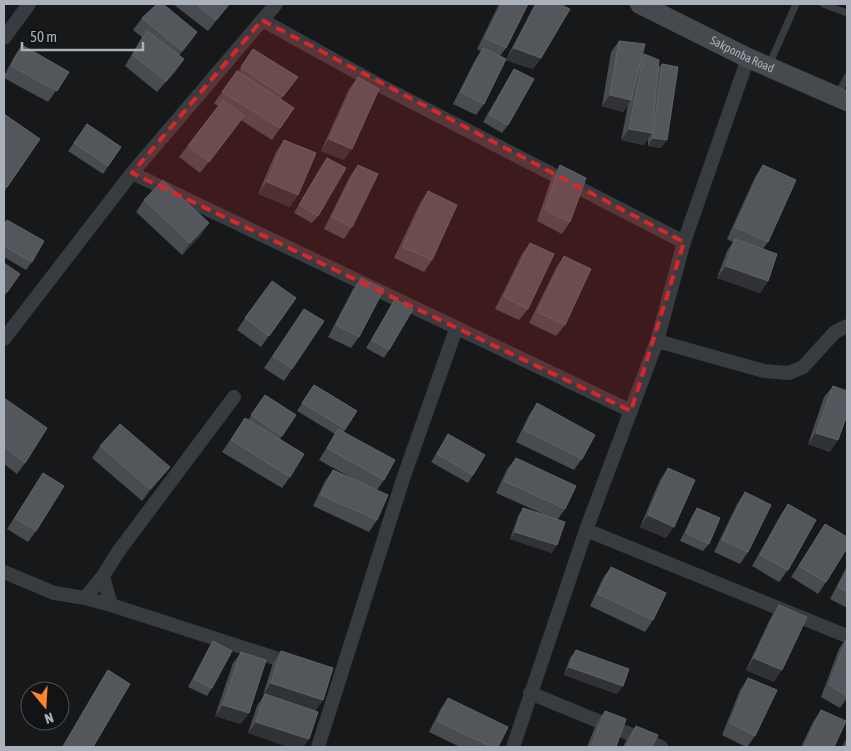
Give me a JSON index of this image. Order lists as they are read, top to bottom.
{
  "streets": {
    "main road": ["Sakponba Road"]
  },
  "scale_bar": "50 m",
  "north": "bottom"
}
